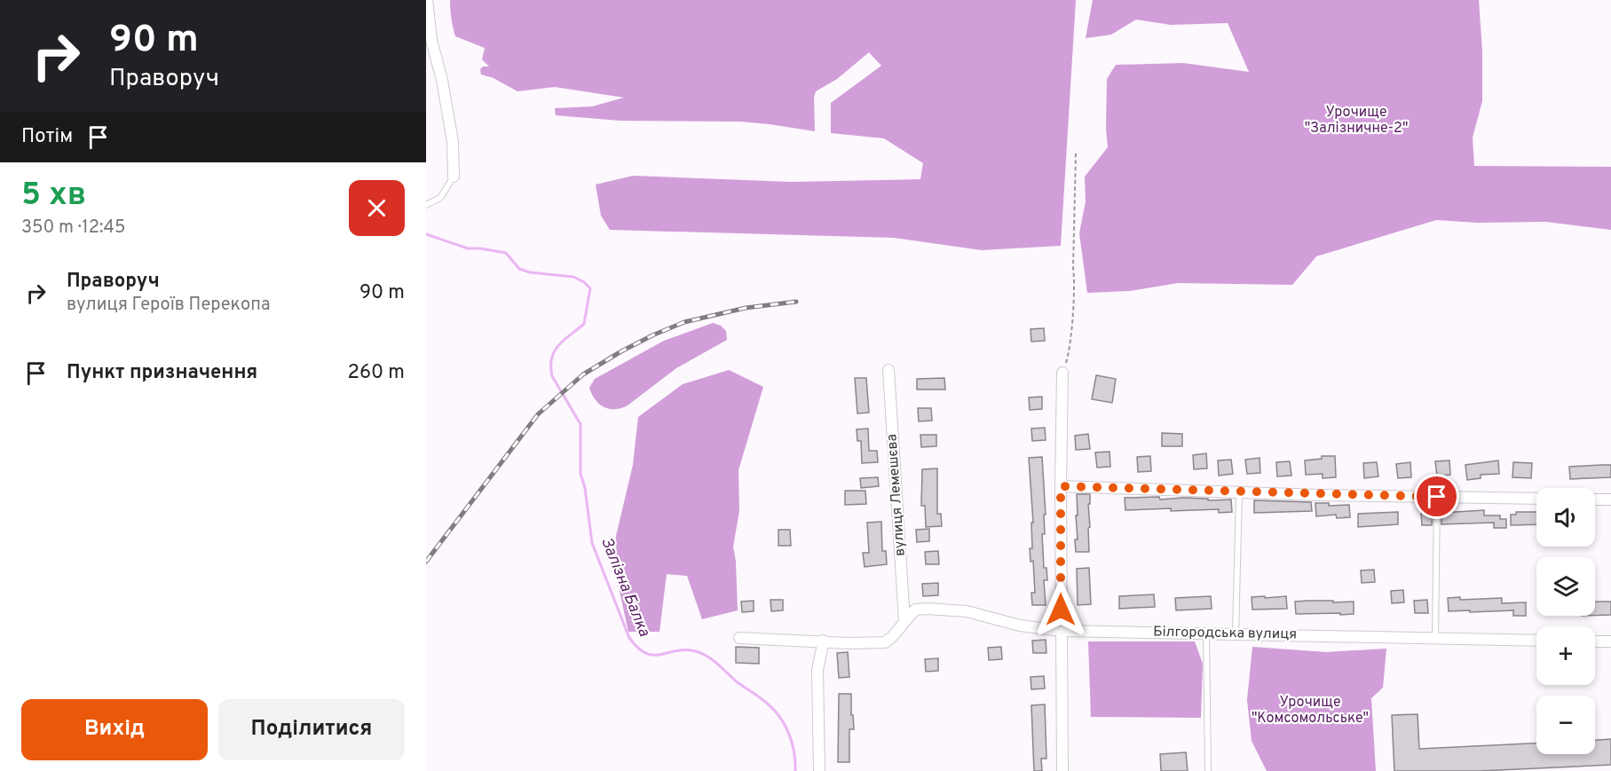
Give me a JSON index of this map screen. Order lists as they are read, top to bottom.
{
  "streets": {
    "street": ["вулиця Лемешєва", "Білгородська вулиця"]
  },
  "crossings": [
    ["вулиця Лемешєва", "Білгородська вулиця"]
  ],
  "water": ["Залізна Балка"],
  "parks": ["Урочище \"Залізничне-2\"", "Урочище \"Комсомольське\""],
  "page": {
    "turn": ["90 m", "Праворуч"],
    "then": "Потім",
    "heading": ["5 хв", "350 m · 12:45"],
    "list": [
      {
        "name": "Праворуч",
        "note": "вулиця Героїв Перекопа",
        "value": "90 m"
      },
      {
        "name": "Пункт призначення",
        "value": "260 m"
      }
    ],
    "map_buttons": ["+", "−"],
    "buttons": ["Вихід", "Поділитися"]
  }
}
